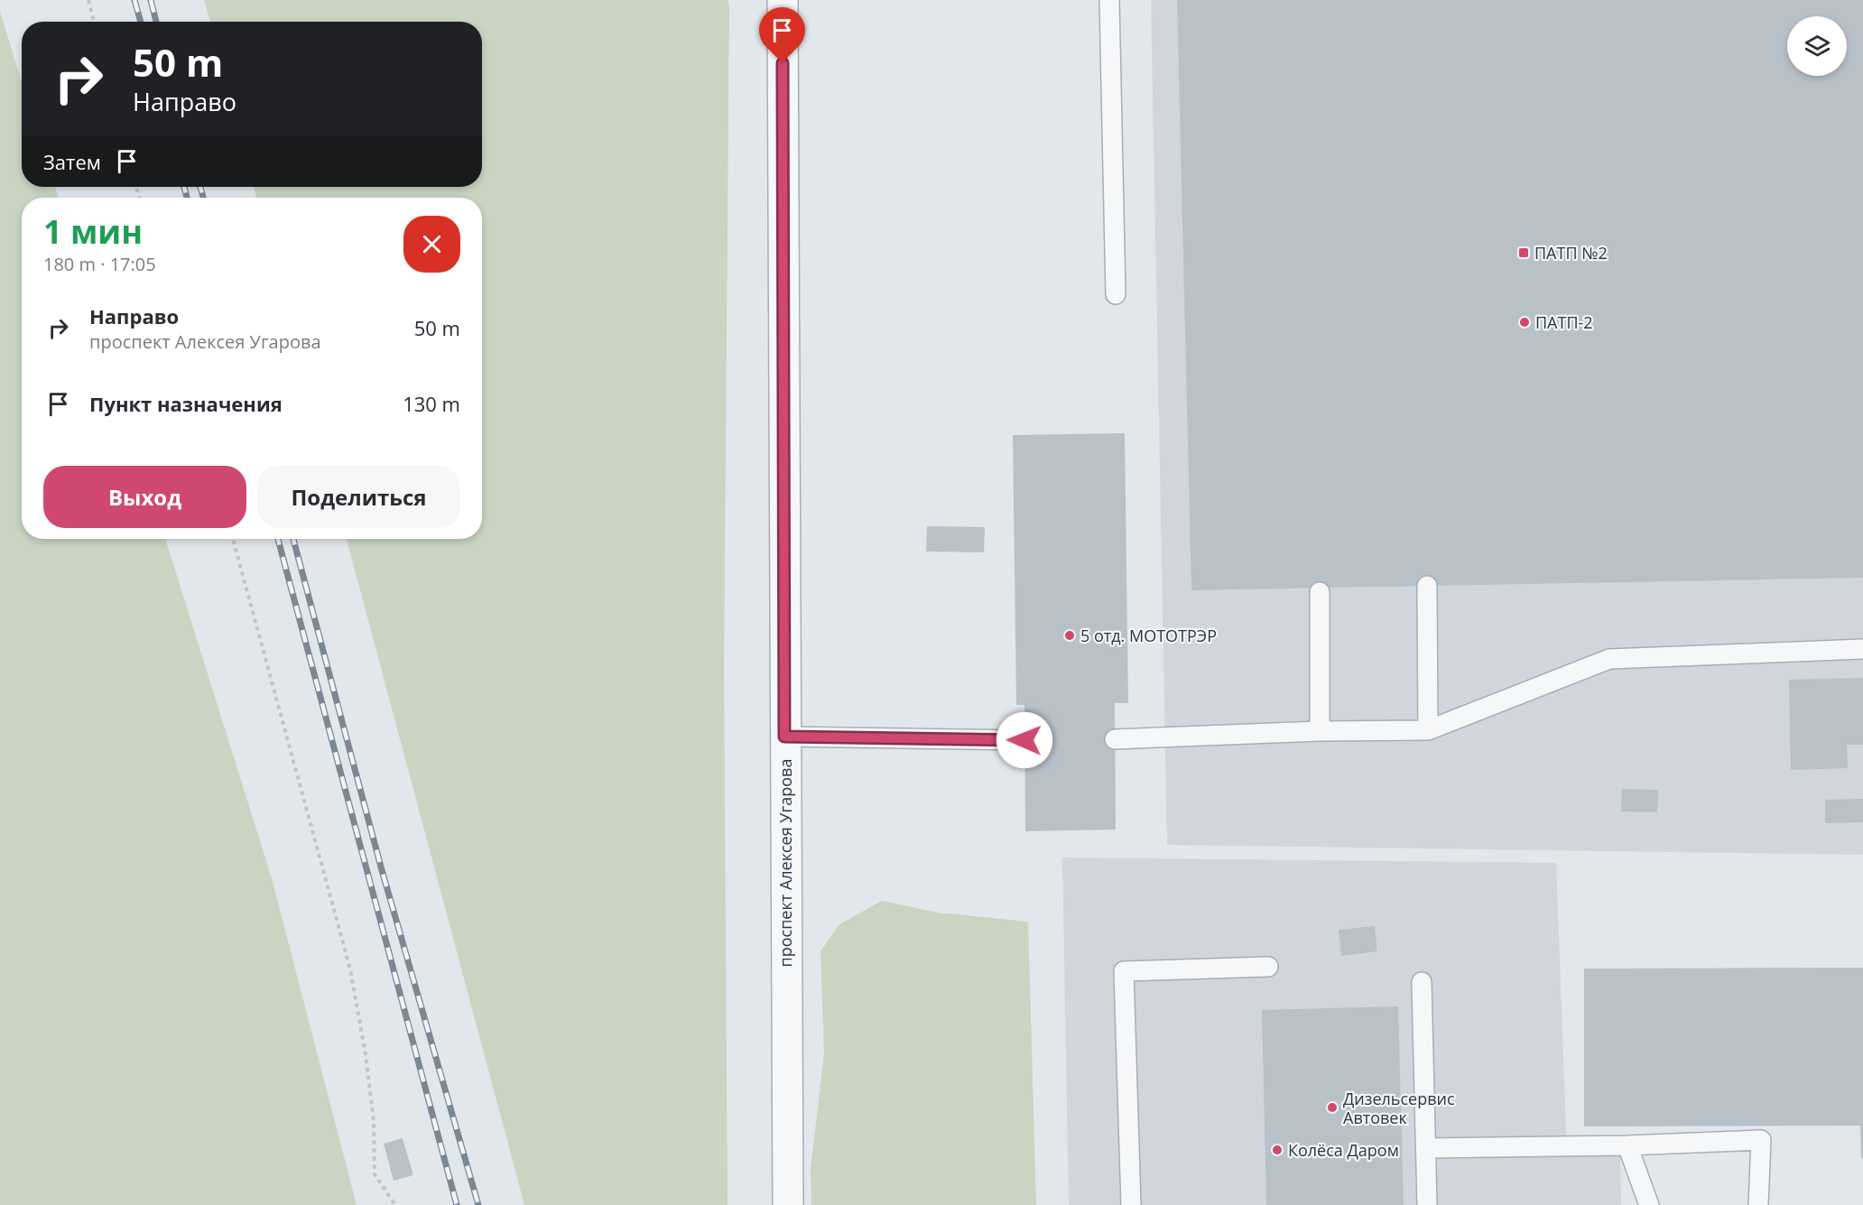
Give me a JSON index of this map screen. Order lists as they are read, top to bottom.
{
  "streets": {
    "street": ["проспект Алексея Угарова"]
  },
  "places": {
    "transit": ["ПАТП №2"],
    "other": [
      "ПАТП-2",
      "5 отд. МОТОТРЭР",
      "Дизельсервис Автовек",
      "Колёса Даром"
    ]
  },
  "page": {
    "turn": ["50 m", "Направо"],
    "then": "Затем",
    "heading": ["1 мин", "180 m · 17:05"],
    "list": [
      {
        "name": "Направо",
        "note": "проспект Алексея Угарова",
        "value": "50 m"
      },
      {
        "name": "Пункт назначения",
        "value": "130 m"
      }
    ],
    "buttons": ["Выход", "Поделиться"]
  }
}
